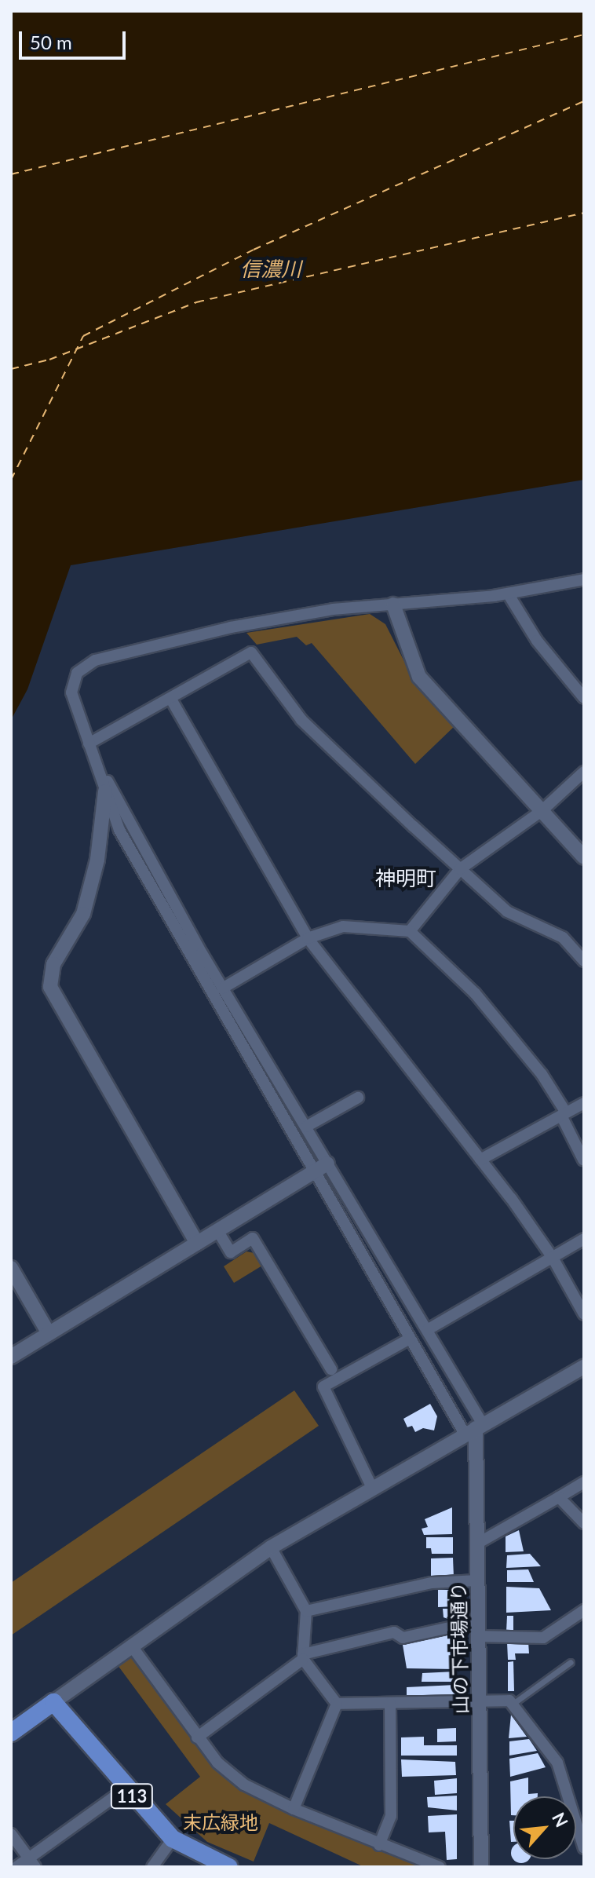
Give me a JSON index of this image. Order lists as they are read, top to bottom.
{
  "streets": {
    "highway": ["113"],
    "street": ["山の下市場通り"]
  },
  "districts": ["神明町"],
  "water": ["信濃川"],
  "parks": ["末広緑地"],
  "scale_bar": "50 m",
  "north": "top right"
}
